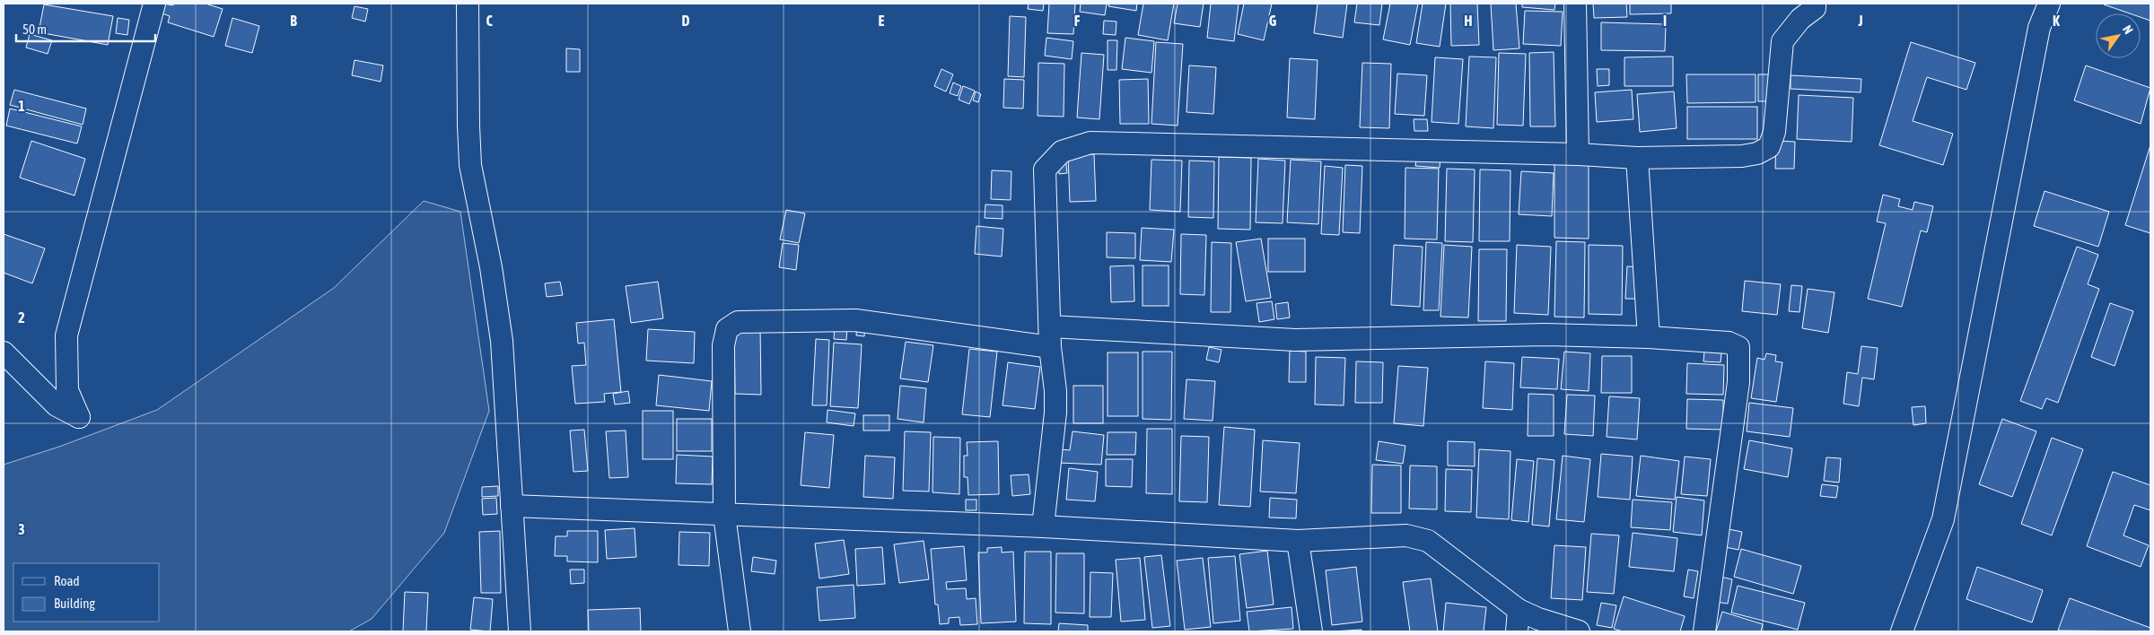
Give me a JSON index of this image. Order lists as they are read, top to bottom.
{
  "legend": ["Road", "Building"],
  "scale_bar": "50 m",
  "north": "top right",
  "grid": {
    "columns": [
      "B",
      "C",
      "D",
      "E",
      "F",
      "G",
      "H",
      "I",
      "J",
      "K"
    ],
    "rows": ["1", "2", "3"]
  }
}
